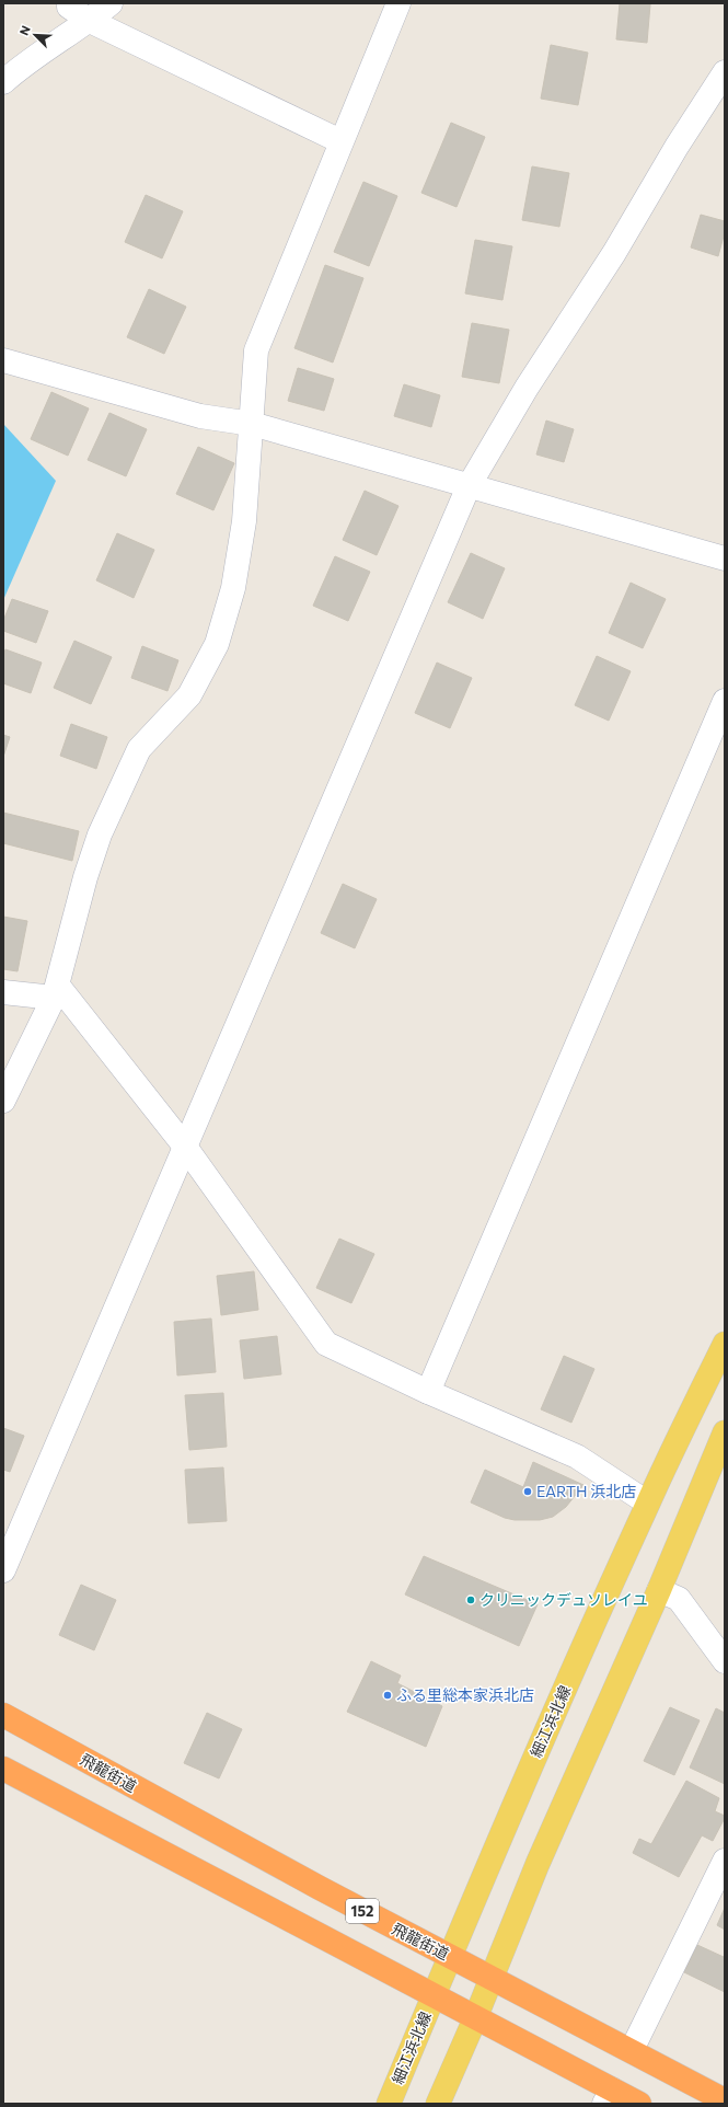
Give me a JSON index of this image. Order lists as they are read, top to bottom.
{
  "streets": {
    "highway": ["飛龍街道", "152"],
    "main road": ["細江浜北線"]
  },
  "crossings": [
    ["細江浜北線", "飛龍街道"]
  ],
  "places": ["EARTH 浜北店", "クリニックデュソレイユ", "ふる里総本家浜北店"],
  "north": "top left"
}
